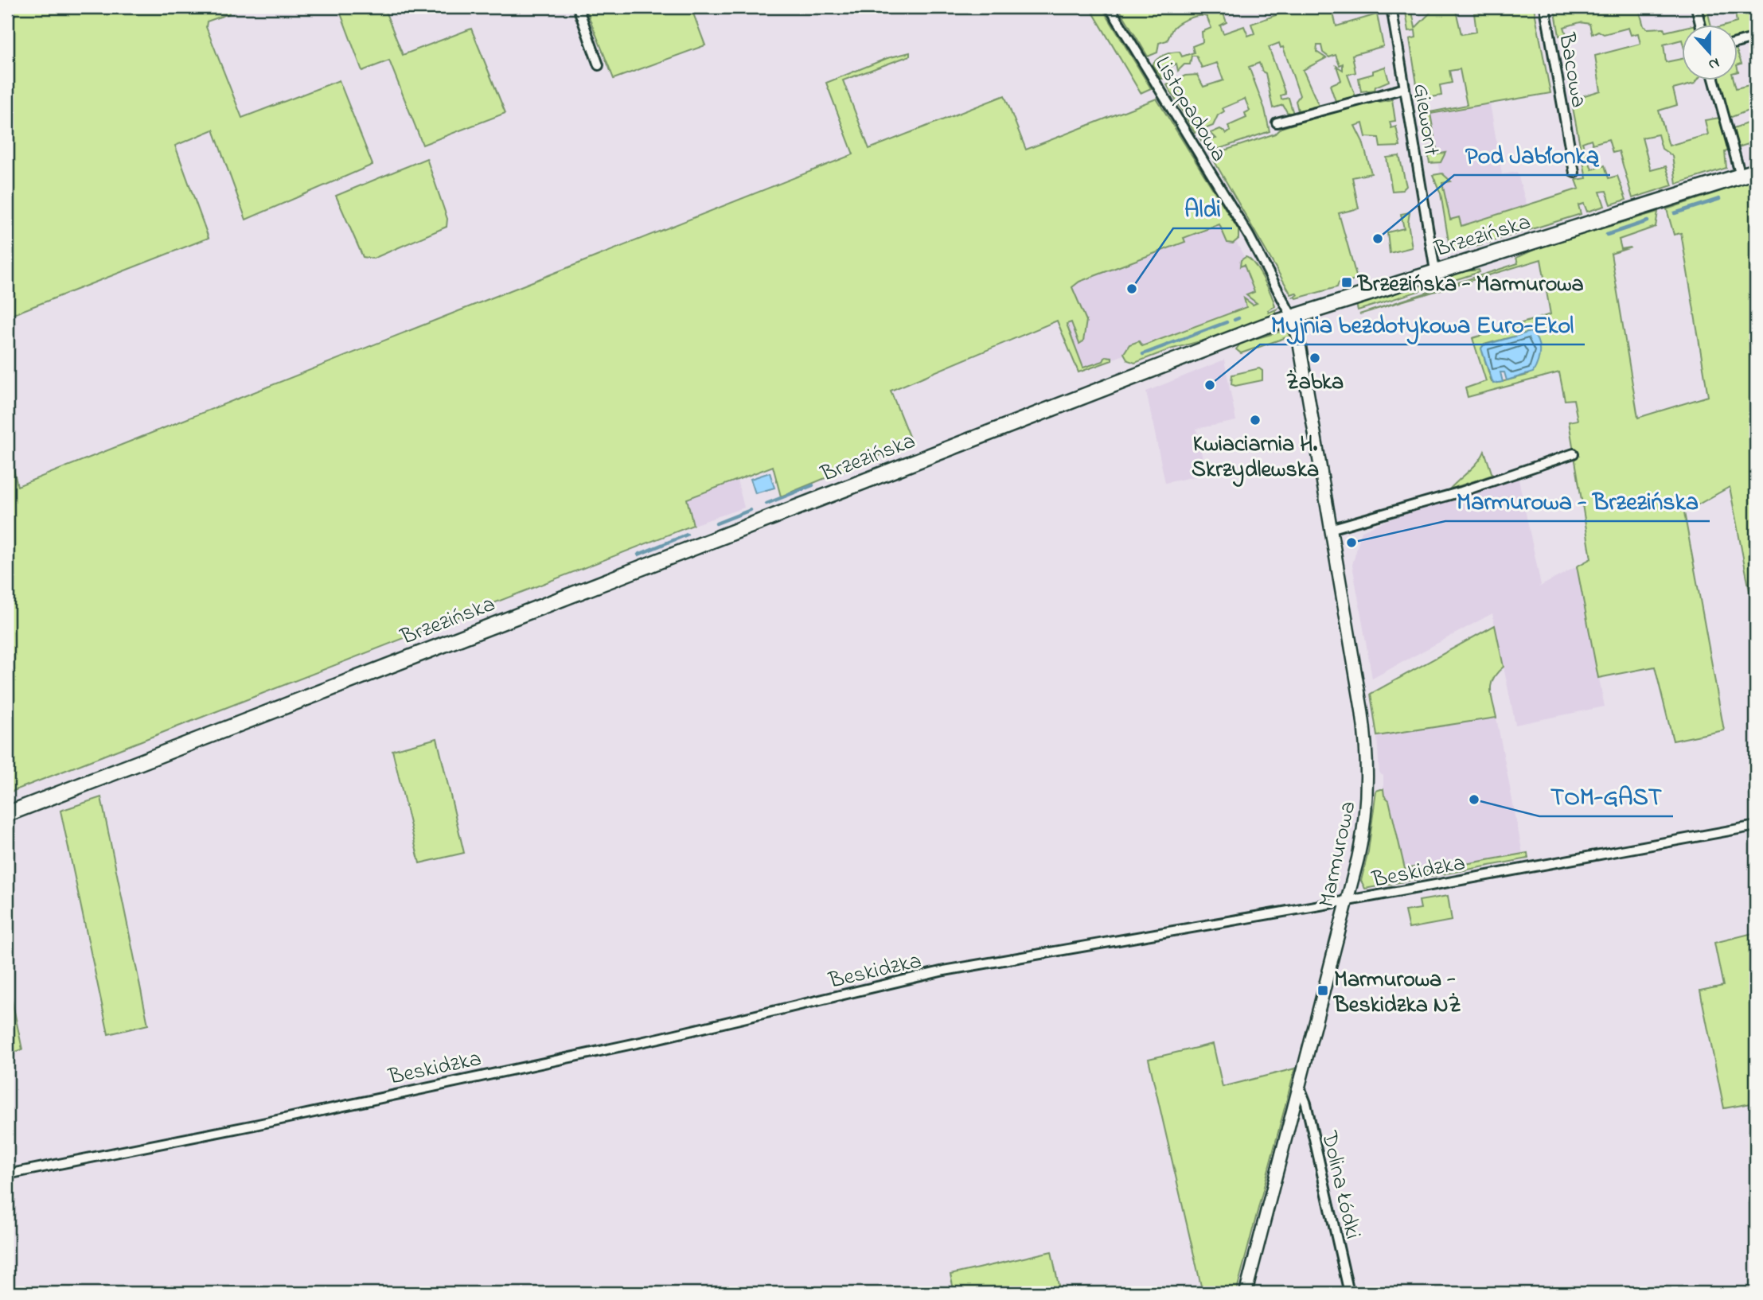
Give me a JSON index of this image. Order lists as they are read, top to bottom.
{
  "streets": {
    "main road": ["Brzezińska"],
    "street": [
      "Bacowa",
      "Listopadowa",
      "Giewont",
      "Marmurowa",
      "Beskidzka",
      "Dolina Łódki"
    ]
  },
  "crossings": [
    ["Listopadowa", "Brzezińska"],
    ["Listopadowa", "Marmurowa"],
    ["Giewont", "Brzezińska"],
    ["Brzezińska", "Marmurowa"],
    ["Marmurowa", "Beskidzka"],
    ["Marmurowa", "Dolina Łódki"]
  ],
  "places": {
    "other": [
      "Pod Jabłonką",
      "Aldi",
      "Żabka",
      "Myjnia bezdotykowa Euro-Ekol",
      "Kwiaciarnia H. Skrzydlewska",
      "Marmurowa - Brzezińska",
      "TOM-GAST"
    ],
    "transit": ["Brzezińska - Marmurowa", "Marmurowa - Beskidzka NŻ"]
  },
  "north": "bottom"
}
